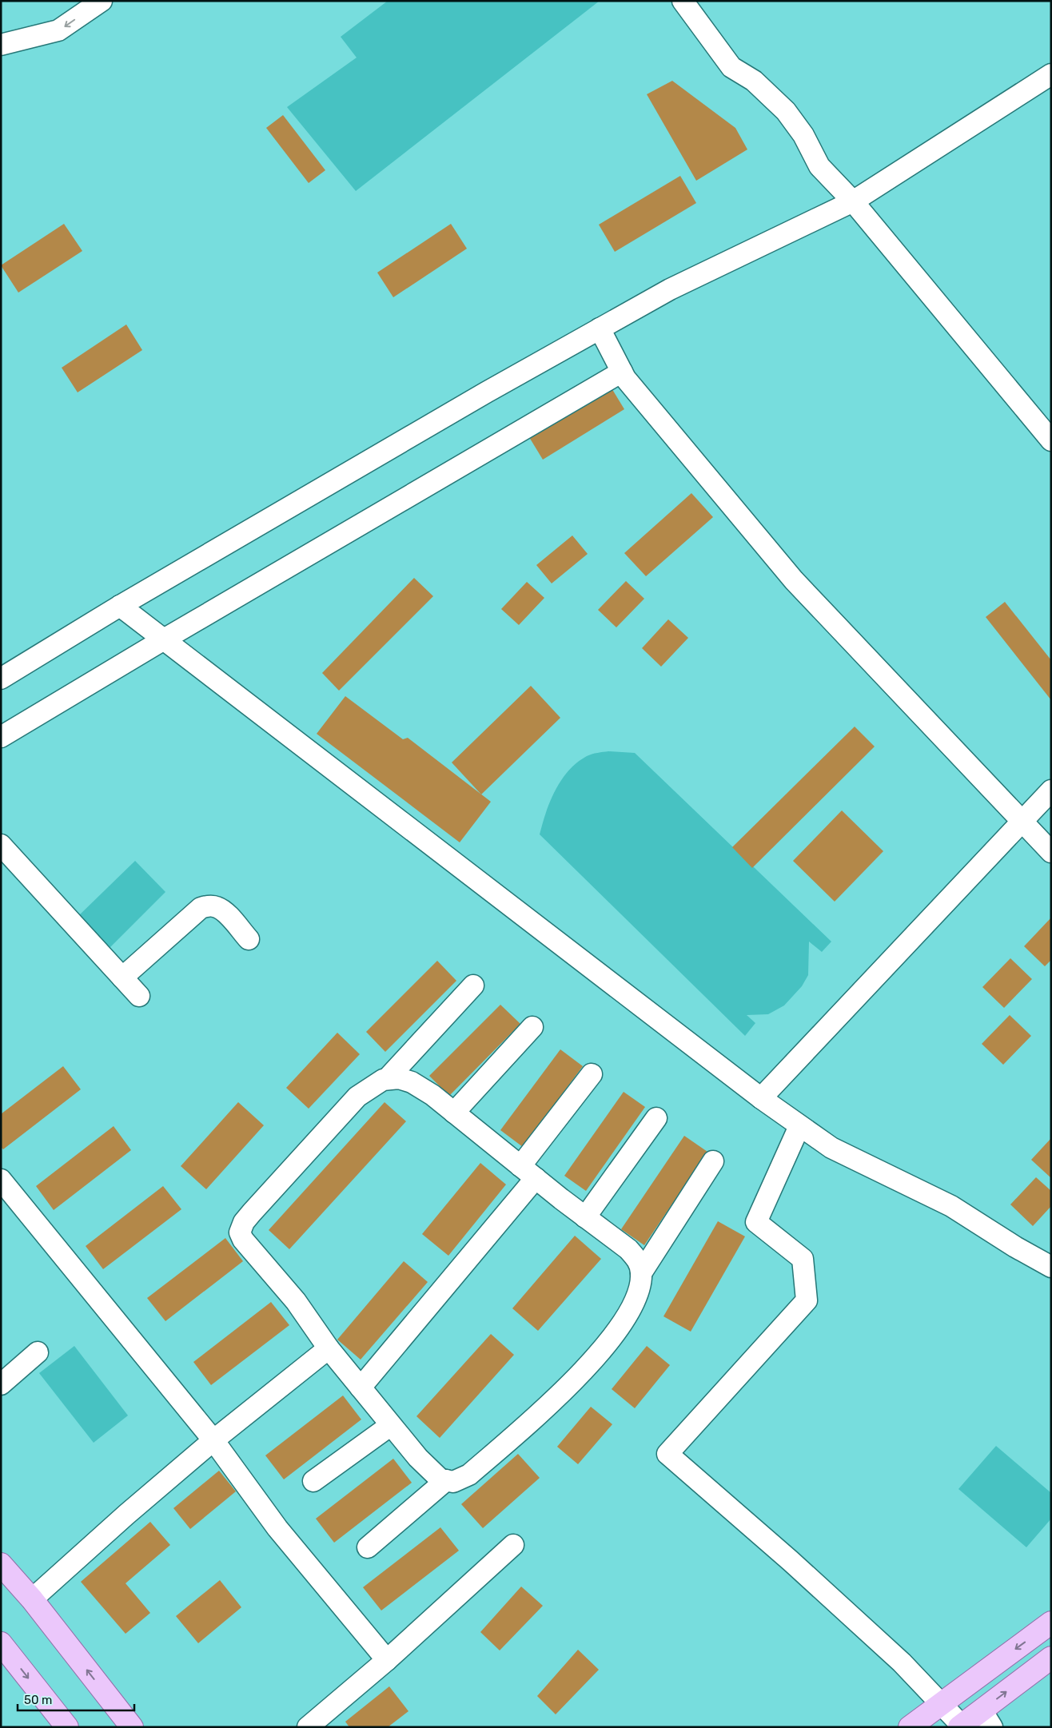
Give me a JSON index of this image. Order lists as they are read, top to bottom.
{
  "scale_bar": "50 m"
}
